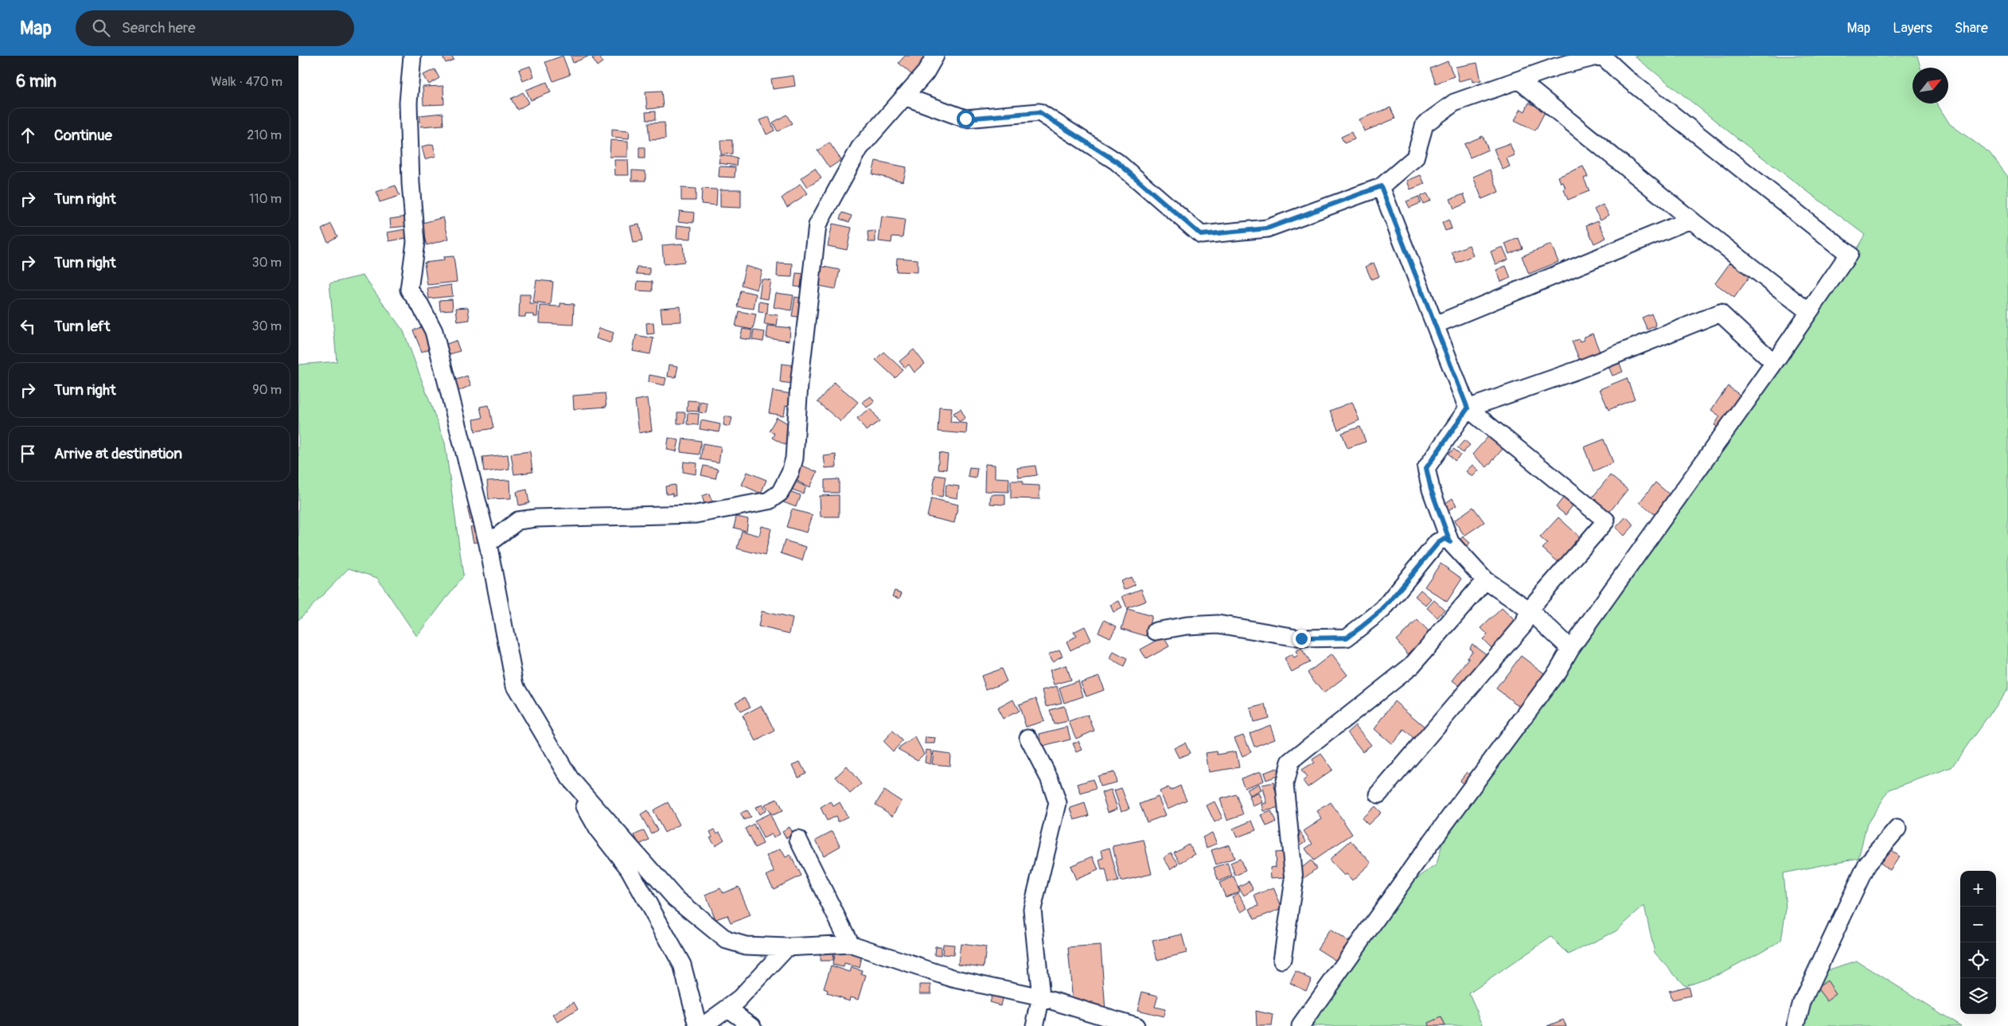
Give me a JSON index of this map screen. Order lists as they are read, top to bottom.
{
  "north": "top right",
  "page": {
    "header": "Map",
    "search": "Search here",
    "nav": ["Map", "Layers", "Share"],
    "heading": ["6 min", "Walk · 470 m"],
    "list": [
      ["Continue", "210 m"],
      ["Turn right", "110 m"],
      ["Turn right", "30 m"],
      ["Turn left", "30 m"],
      ["Turn right", "90 m"],
      "Arrive at destination"
    ],
    "map_buttons": ["+", "−"]
  }
}
